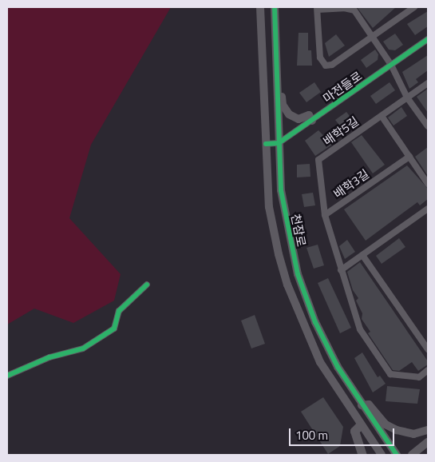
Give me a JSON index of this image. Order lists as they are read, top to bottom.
{
  "streets": {
    "street": [
      "마전들로",
      "배학5길",
      "배학3길",
      "천잠로"
    ]
  },
  "crossings": [
    ["마전들로", "천잠로"],
    ["배학5길", "배학3길"]
  ],
  "scale_bar": "100 m"
}
